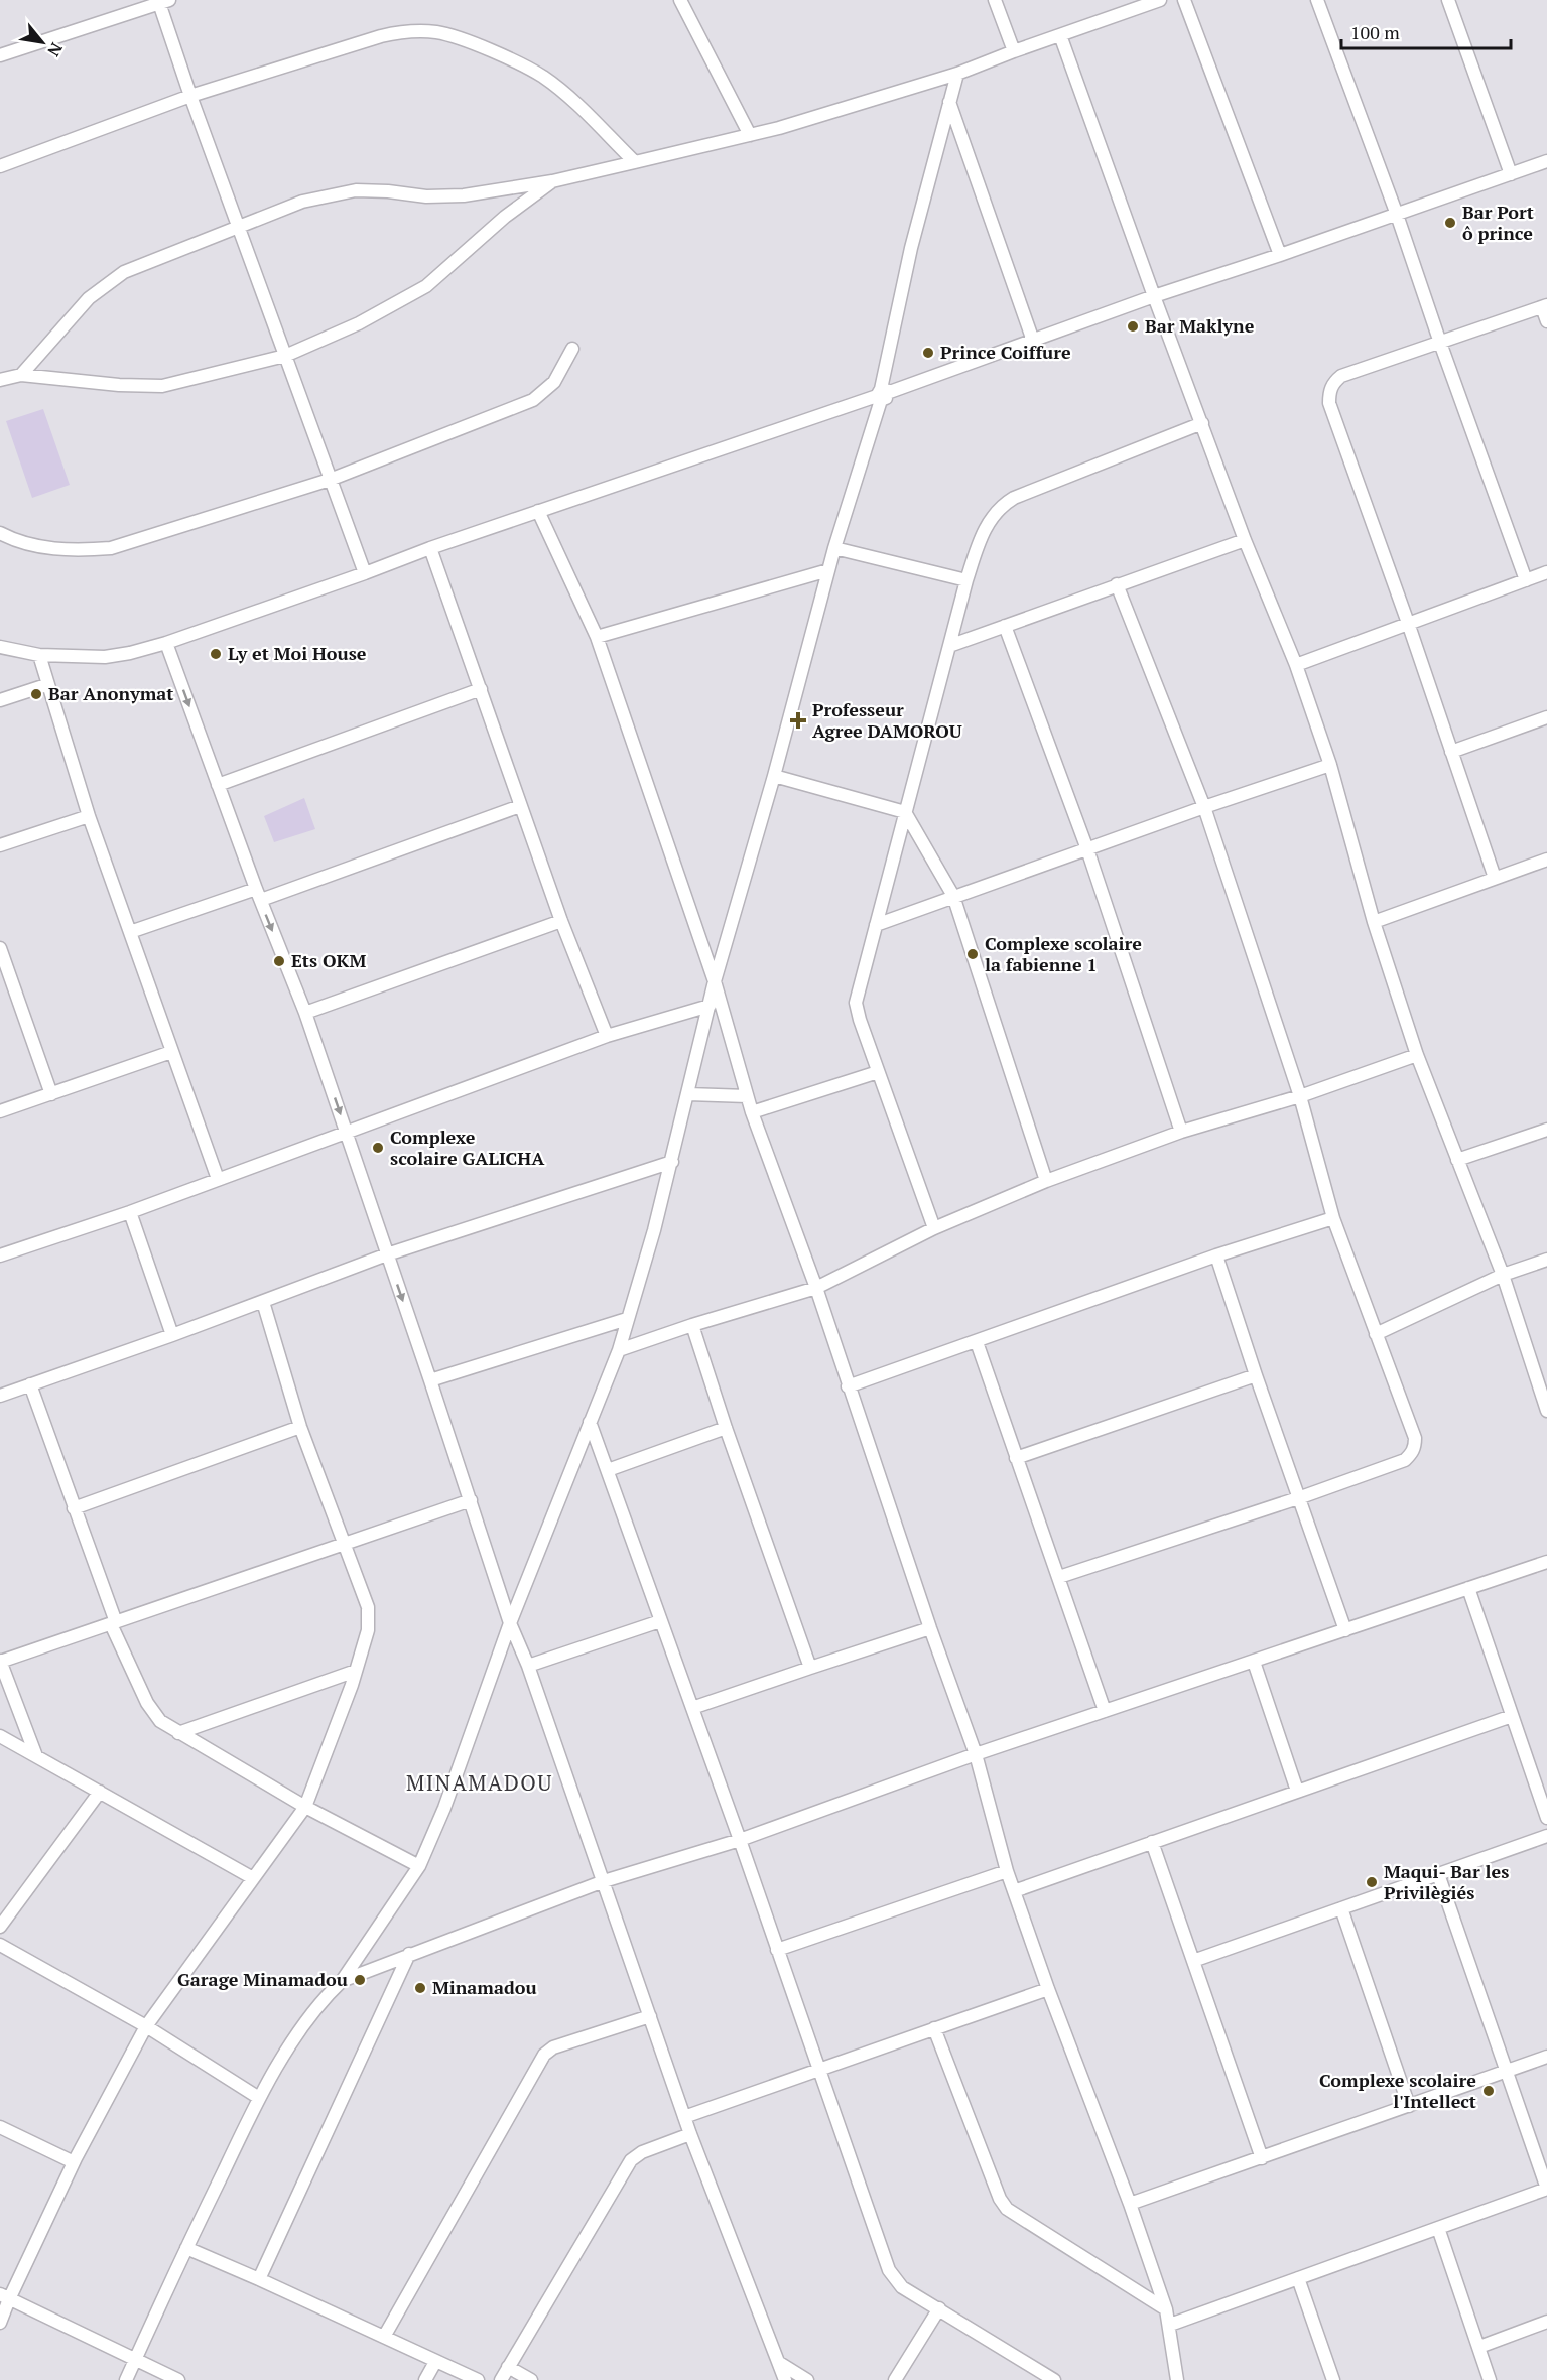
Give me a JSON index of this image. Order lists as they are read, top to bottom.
{
  "districts": ["MINAMADOU"],
  "places": {
    "other": [
      "Bar Port ô prince",
      "Bar Maklyne",
      "Prince Coiffure",
      "Ly et Moi House",
      "Bar Anonymat",
      "Complexe scolaire la fabienne 1",
      "Ets OKM",
      "Complexe scolaire GALICHA",
      "Maqui- Bar les Privilègiés",
      "Garage Minamadou",
      "Minamadou",
      "Complexe scolaire l'Intellect"
    ],
    "health": ["Professeur Agree DAMOROU"]
  },
  "scale_bar": "100 m",
  "north": "bottom right"
}
